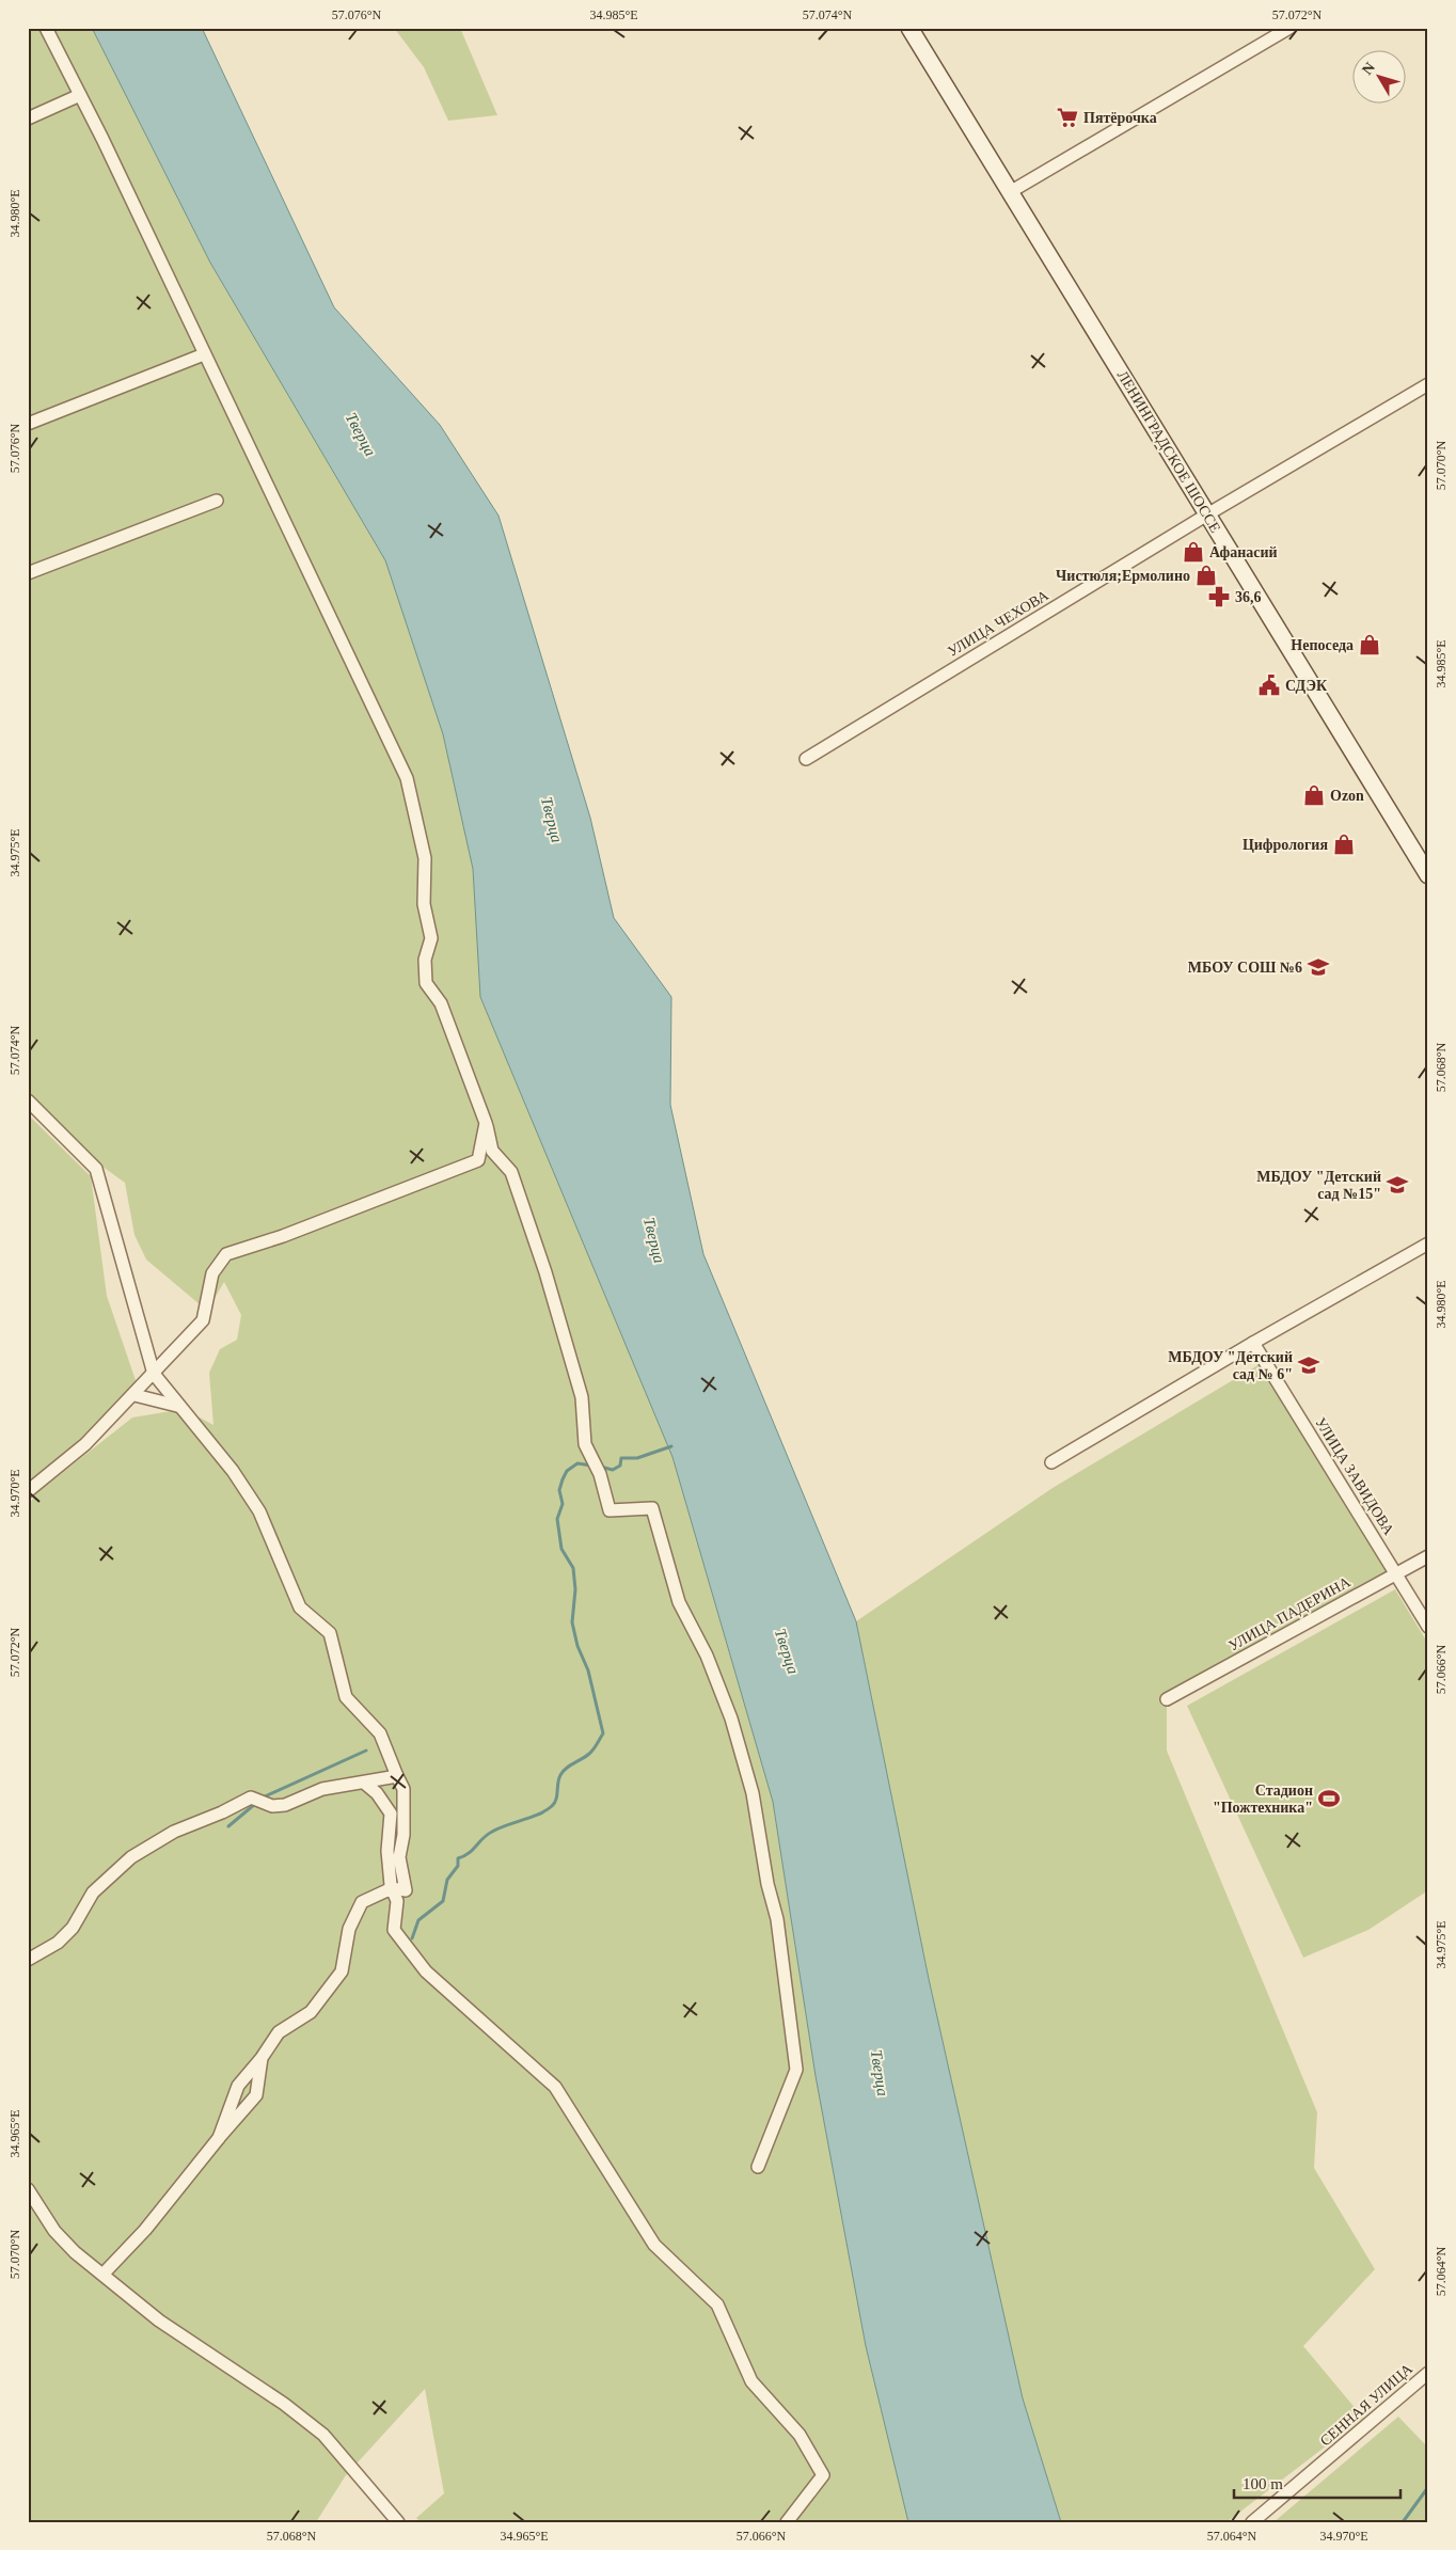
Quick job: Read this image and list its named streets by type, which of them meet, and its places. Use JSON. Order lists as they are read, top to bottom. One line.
{"streets":{"main road":["ЛЕНИНГРАДСКОЕ ШОССЕ"],"street":["УЛИЦА ЧЕХОВА","УЛИЦА ЗАВИДОВА","УЛИЦА ПАДЕРИНА","СЕННАЯ УЛИЦА"]},"crossings":[["ЛЕНИНГРАДСКОЕ ШОССЕ","УЛИЦА ЧЕХОВА"],["УЛИЦА ЗАВИДОВА","УЛИЦА ПАДЕРИНА"]],"water":["Тверца"],"places":{"supermarket":["Пятёрочка"],"shop":["Афанасий","Чистюля;Ермолино","Непоседа","Ozon","Цифрология"],"pharmacy":["36,6"],"public building":["СДЭК"],"school or university":["МБОУ СОШ №6","МБДОУ \"Детский сад №15\"","МБДОУ \"Детский сад № 6\""],"sports":["Стадион \"Пожтехника\""]},"scale_bar":"100 m","north":"top left","coordinates":["57.076°N","34.985°E","57.074°N","57.072°N","34.980°E","57.070°N","34.975°E","57.068°N","34.970°E","57.066°N","34.965°E","57.064°N"]}
